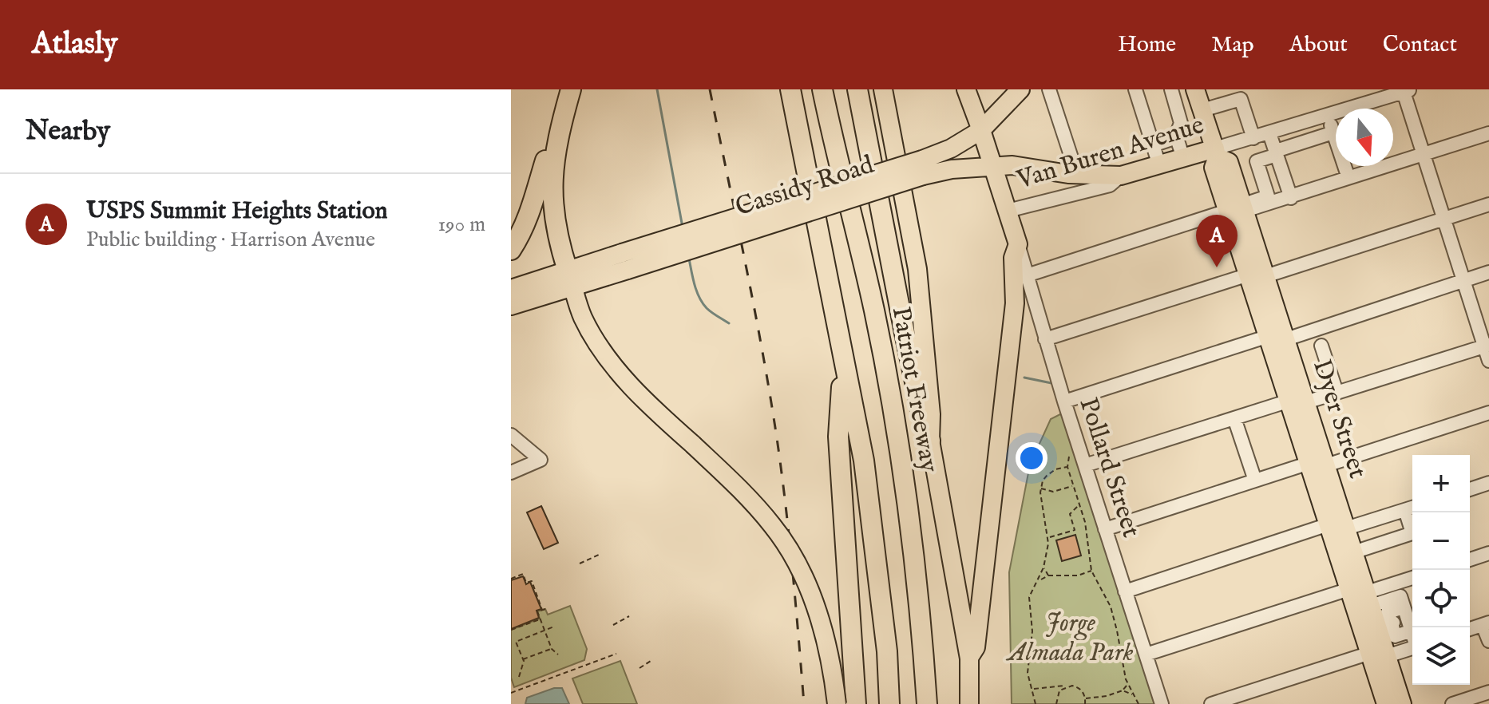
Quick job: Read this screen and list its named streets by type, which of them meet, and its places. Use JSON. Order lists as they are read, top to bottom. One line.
{"streets":{"highway":["Patriot Freeway"],"main road":["Van Buren Avenue","Cassidy Road","Dyer Street"],"street":["Pollard Street"]},"crossings":[["Van Buren Avenue","Cassidy Road"],["Van Buren Avenue","Dyer Street"]],"parks":["Jorge Almada Park"],"north":"bottom","page":{"header":"Atlasly","nav":["Home","Map","About","Contact"],"heading":"Nearby","list":[{"mark":"A","name":"USPS Summit Heights Station","note":"Public building · Harrison Avenue","value":"190 m"}],"pins":"A","map_buttons":["+","−"]}}
